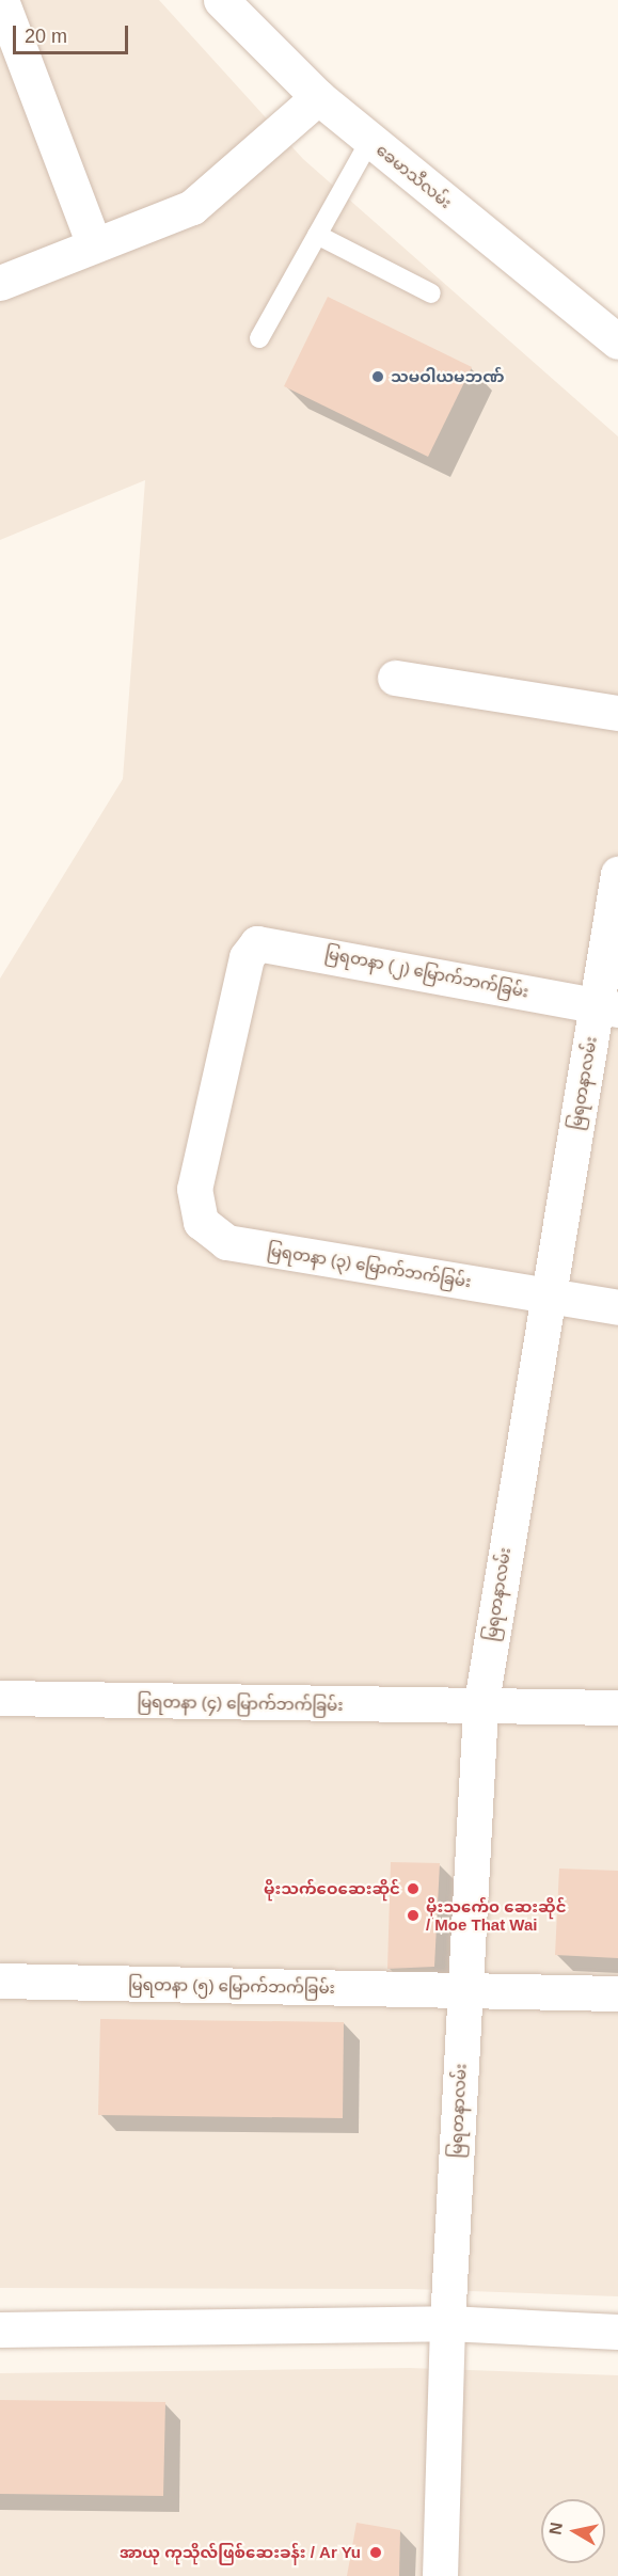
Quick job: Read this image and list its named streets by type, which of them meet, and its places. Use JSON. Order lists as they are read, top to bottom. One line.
{"streets":{"street":["ခေမာသီလမ်း","မြရတနာ (၂) မြောက်ဘက်ခြမ်း","မြရတနာလမ်း","မြရတနာ (၃) မြောက်ဘက်ခြမ်း","မြရတနာ (၄) မြောက်ဘက်ခြမ်း","မြရတနာ (၅) မြောက်ဘက်ခြမ်း"]},"crossings":[["မြရတနာ (၂) မြောက်ဘက်ခြမ်း","မြရတနာလမ်း"],["မြရတနာ (၂) မြောက်ဘက်ခြမ်း","မြရတနာ (၃) မြောက်ဘက်ခြမ်း"],["မြရတနာလမ်း","မြရတနာ (၃) မြောက်ဘက်ခြမ်း"],["မြရတနာလမ်း","မြရတနာ (၄) မြောက်ဘက်ခြမ်း"],["မြရတနာလမ်း","မြရတနာ (၅) မြောက်ဘက်ခြမ်း"]],"places":["သမဝါယမဘဏ်","မိုးသက်ဝေဆေးဆိုင်","မိုးသက်ေ၀ ဆေးဆိုင် / Moe That Wai","အာယု ကုသိုလ်ဖြစ်ဆေးခန်း / Ar Yu"],"scale_bar":"20 m","north":"left"}
